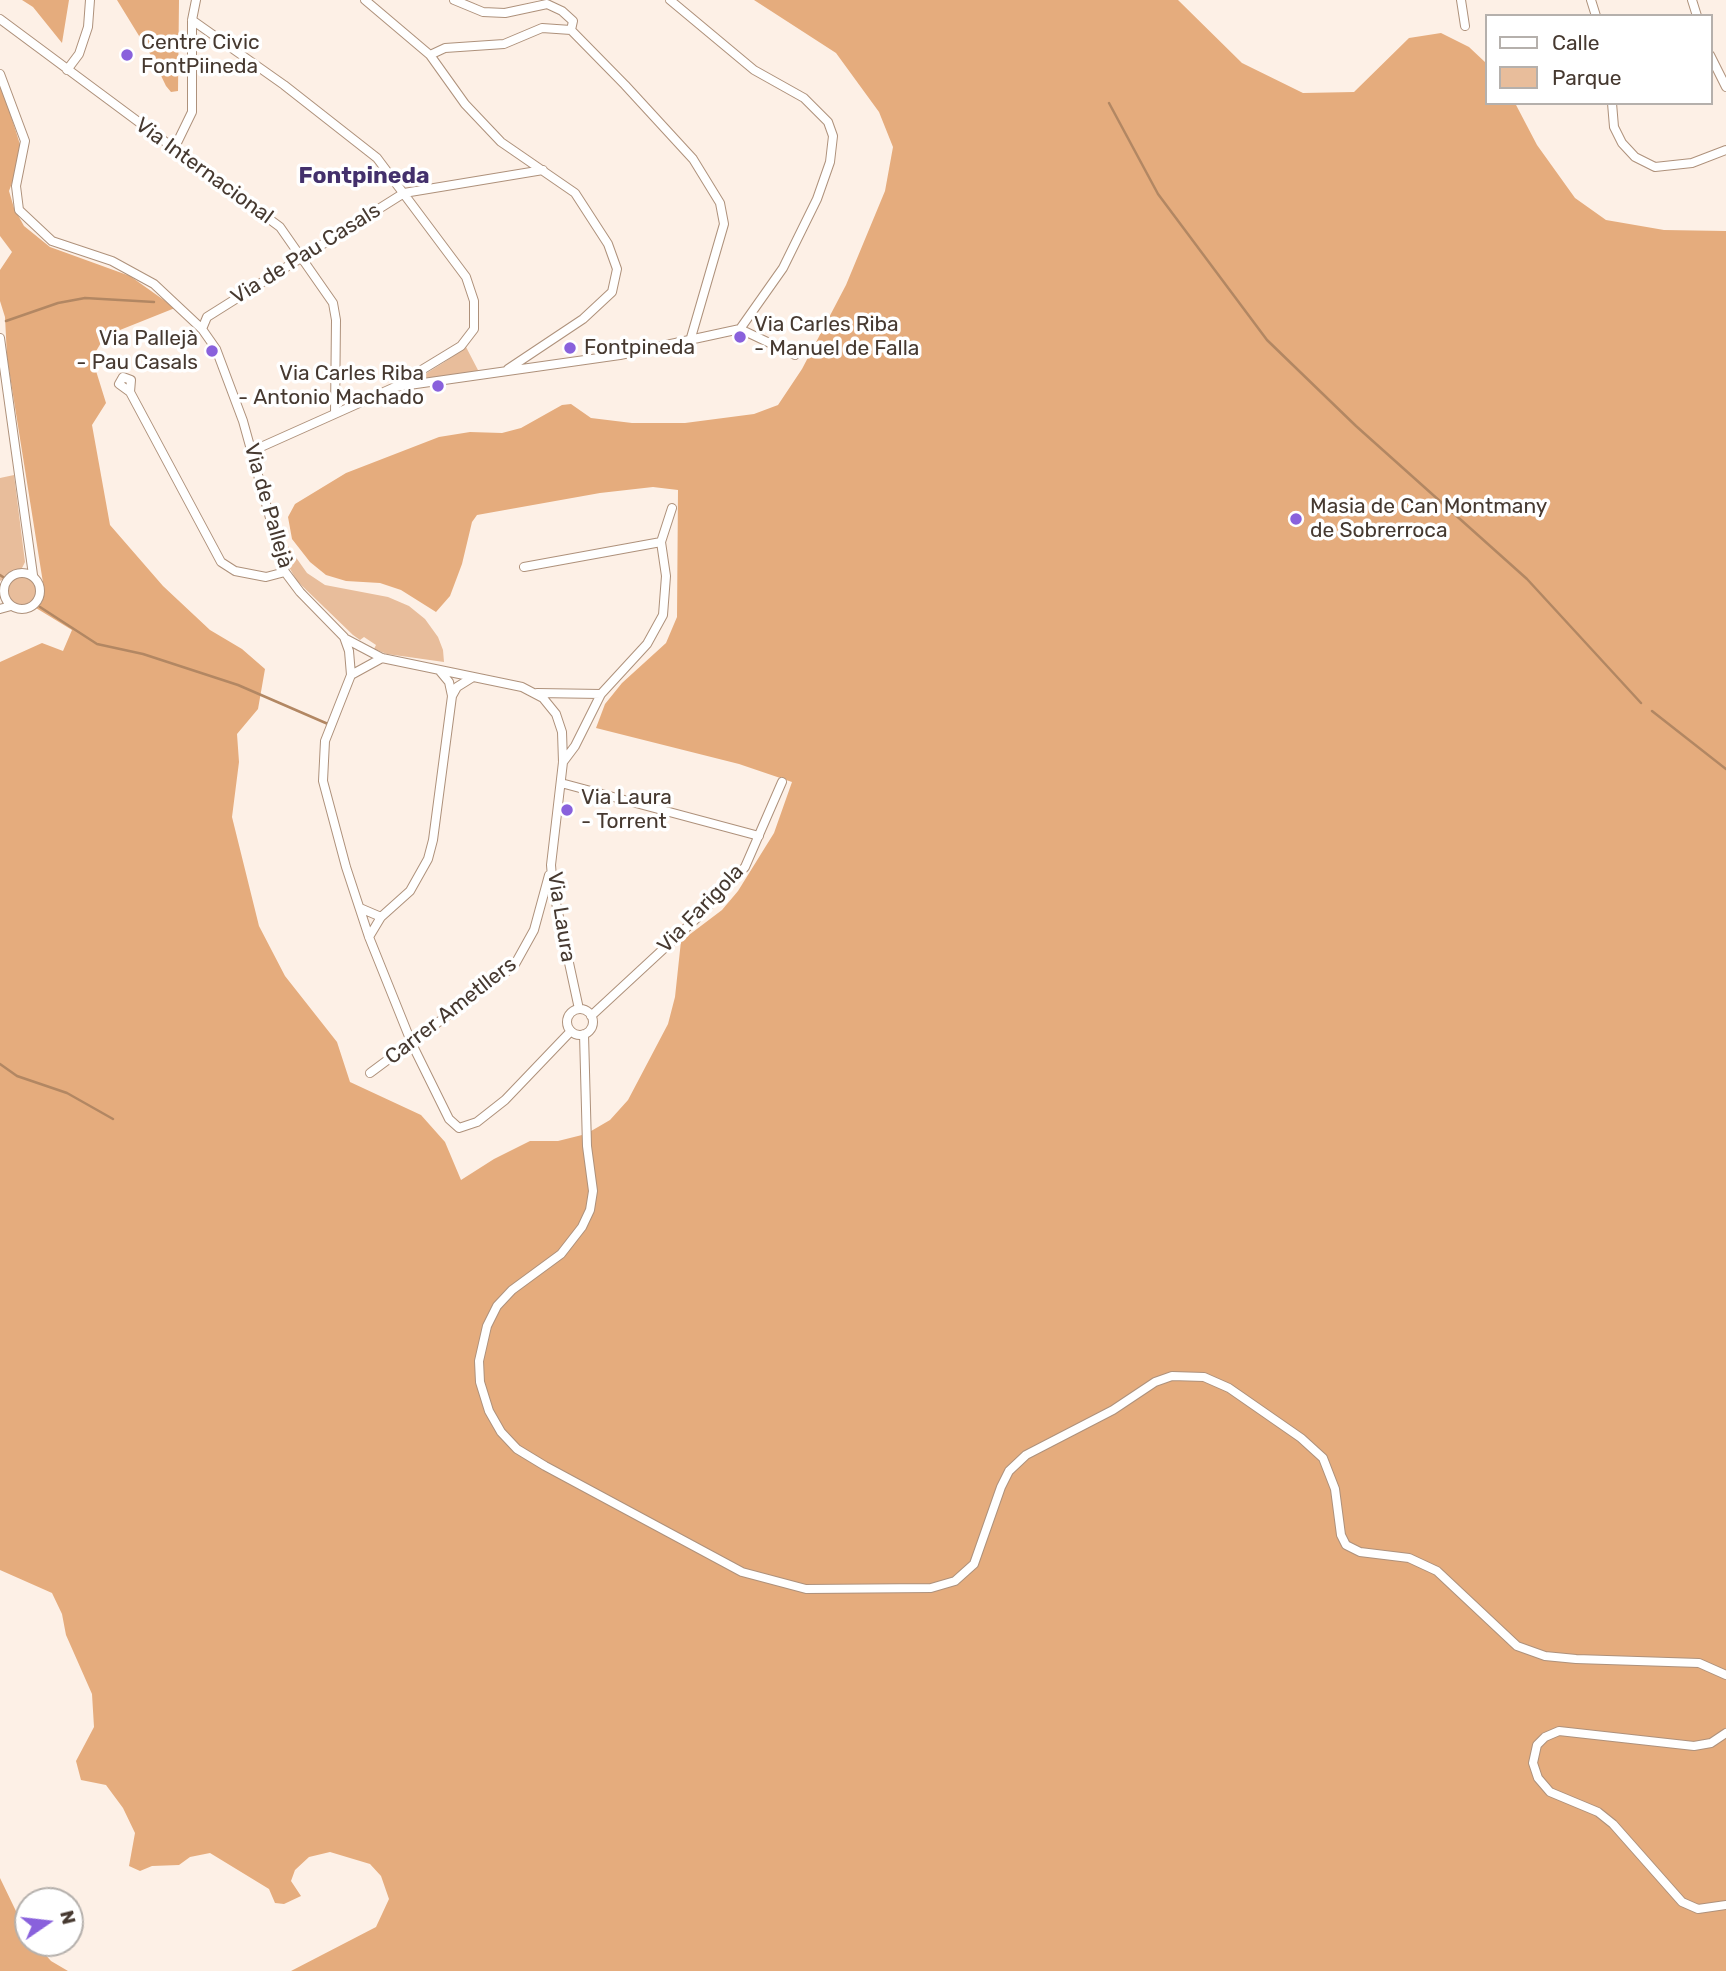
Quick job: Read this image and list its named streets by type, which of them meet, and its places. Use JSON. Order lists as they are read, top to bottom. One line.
{"streets":{"street":["Via Internacional","Via de Pau Casals","Via de Pallejà","Via Farigola","Via Laura","Carrer Ametllers"]},"crossings":[["Via Internacional","Via de Pau Casals"],["Via de Pau Casals","Via de Pallejà"],["Via de Pallejà","Via Laura"],["Via Farigola","Via Laura"],["Via Laura","Carrer Ametllers"]],"districts":["Fontpineda"],"places":["Centre Civic FontPiineda","Via Carles Riba - Manuel de Falla","Fontpineda","Via Pallejà - Pau Casals","Via Carles Riba - Antonio Machado","Masia de Can Montmany de Sobrerroca","Via Laura - Torrent"],"legend":["Calle","Parque"],"north":"right"}
